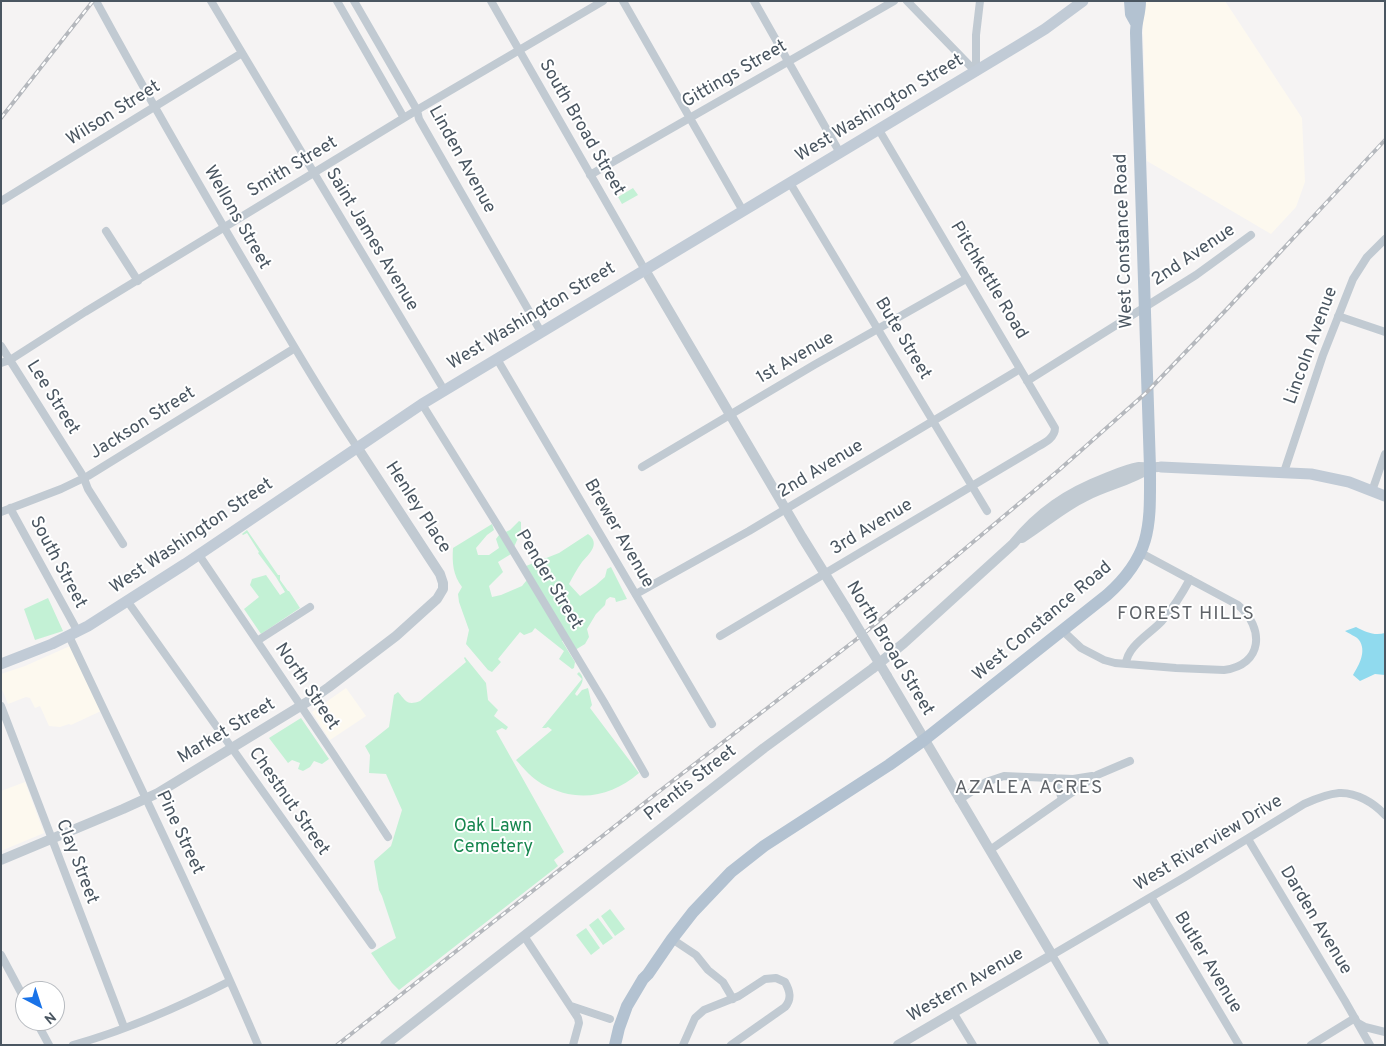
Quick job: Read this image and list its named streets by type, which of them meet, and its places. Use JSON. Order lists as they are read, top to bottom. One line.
{"streets":{"main road":["West Washington Street","West Constance Road"],"street":["Gittings Street","Wilson Street","South Broad Street","Linden Avenue","Smith Street","Wellons Street","Saint James Avenue","2nd Avenue","Pitchkettle Road","Bute Street","Lincoln Avenue","1st Avenue","Lee Street","Jackson Street","Henley Place","3rd Avenue","Brewer Avenue","South Street","Pender Street","North Broad Street","North Street","Market Street","Prentis Street","Chestnut Street","Pine Street","West Riverview Drive","Clay Street","Darden Avenue","Butler Avenue","Western Avenue"]},"crossings":[["Gittings Street","South Broad Street"],["West Washington Street","South Broad Street"],["West Washington Street","Linden Avenue"],["West Washington Street","Wellons Street"],["West Washington Street","Saint James Avenue"],["West Washington Street","Pitchkettle Road"],["West Washington Street","Bute Street"],["West Washington Street","Henley Place"],["West Washington Street","Brewer Avenue"],["West Washington Street","South Street"],["West Washington Street","Pender Street"],["West Washington Street","North Broad Street"],["West Washington Street","North Street"],["West Washington Street","Chestnut Street"],["West Washington Street","Pine Street"],["Wilson Street","Wellons Street"],["Wilson Street","Saint James Avenue"],["South Broad Street","Smith Street"],["South Broad Street","North Broad Street"],["Linden Avenue","Smith Street"],["Smith Street","Wellons Street"],["Smith Street","Saint James Avenue"],["Smith Street","Lee Street"],["Wellons Street","Jackson Street"],["Wellons Street","Henley Place"],["West Constance Road","2nd Avenue"],["West Constance Road","North Broad Street"],["West Constance Road","Prentis Street"],["2nd Avenue","Pitchkettle Road"],["2nd Avenue","Bute Street"],["2nd Avenue","Brewer Avenue"],["2nd Avenue","North Broad Street"],["Pitchkettle Road","1st Avenue"],["Pitchkettle Road","3rd Avenue"],["Bute Street","1st Avenue"],["Bute Street","3rd Avenue"],["1st Avenue","North Broad Street"],["Lee Street","Jackson Street"],["Jackson Street","South Street"],["Henley Place","Market Street"],["3rd Avenue","North Broad Street"],["South Street","Pine Street"],["North Broad Street","West Riverview Drive"],["North Broad Street","Western Avenue"],["North Street","Market Street"],["Market Street","Chestnut Street"],["Market Street","Pine Street"],["Market Street","Clay Street"],["West Riverview Drive","Darden Avenue"],["West Riverview Drive","Butler Avenue"],["West Riverview Drive","Western Avenue"]],"districts":["FOREST HILLS","AZALEA ACRES"],"parks":["Oak Lawn Cemetery"],"north":"bottom right"}
